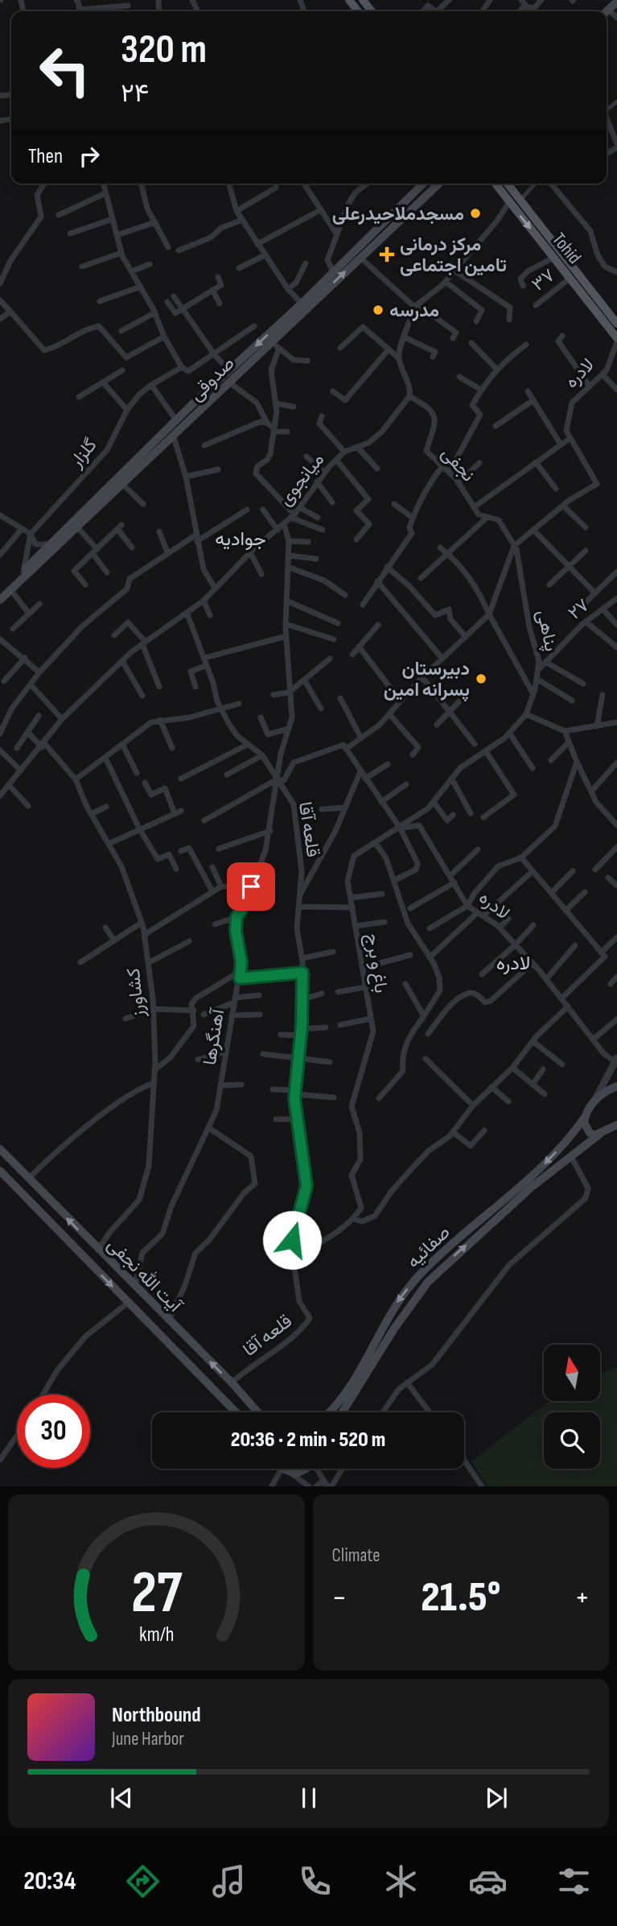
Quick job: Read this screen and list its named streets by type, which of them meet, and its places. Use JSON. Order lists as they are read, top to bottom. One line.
{"streets":{"main road":["Tohid","صدوقی","صفائیه","آیت الله نجفی"],"street":["۳۷","لادره","گلزار","نجفی","میانجوی","۲۷","پناهی","قلعه آقا","باغ و برج","کشاورز","آهنگرها"]},"crossings":[["Tohid","۳۷"],["Tohid","لادره"],["لادره","نجفی"],["لادره","پناهی"],["لادره","باغ و برج"],["نجفی","میانجوی"],["نجفی","پناهی"],["میانجوی","قلعه آقا"],["میانجوی","کشاورز"],["۲۷","پناهی"],["پناهی","باغ و برج"],["قلعه آقا","آیت الله نجفی"],["کشاورز","آیت الله نجفی"],["آهنگرها","آیت الله نجفی"]],"districts":["جوادیه","لادره"],"places":{"other":["مسجدملاحیدرعلی","مدرسه","دبیرستان پسرانه امین"],"health":["مرکز درمانی تامین اجتماعی"]},"north":"top","page":{"turn":["320 m","۲۴"],"then":"Then","limit":"30","trip":"20:36 · 2 min · 520 m","tile":"Climate","heat":["−","21.5°","+"],"song":["Northbound","June Harbor"],"tabs":"20:34","gauge":["27","km/h"]}}
